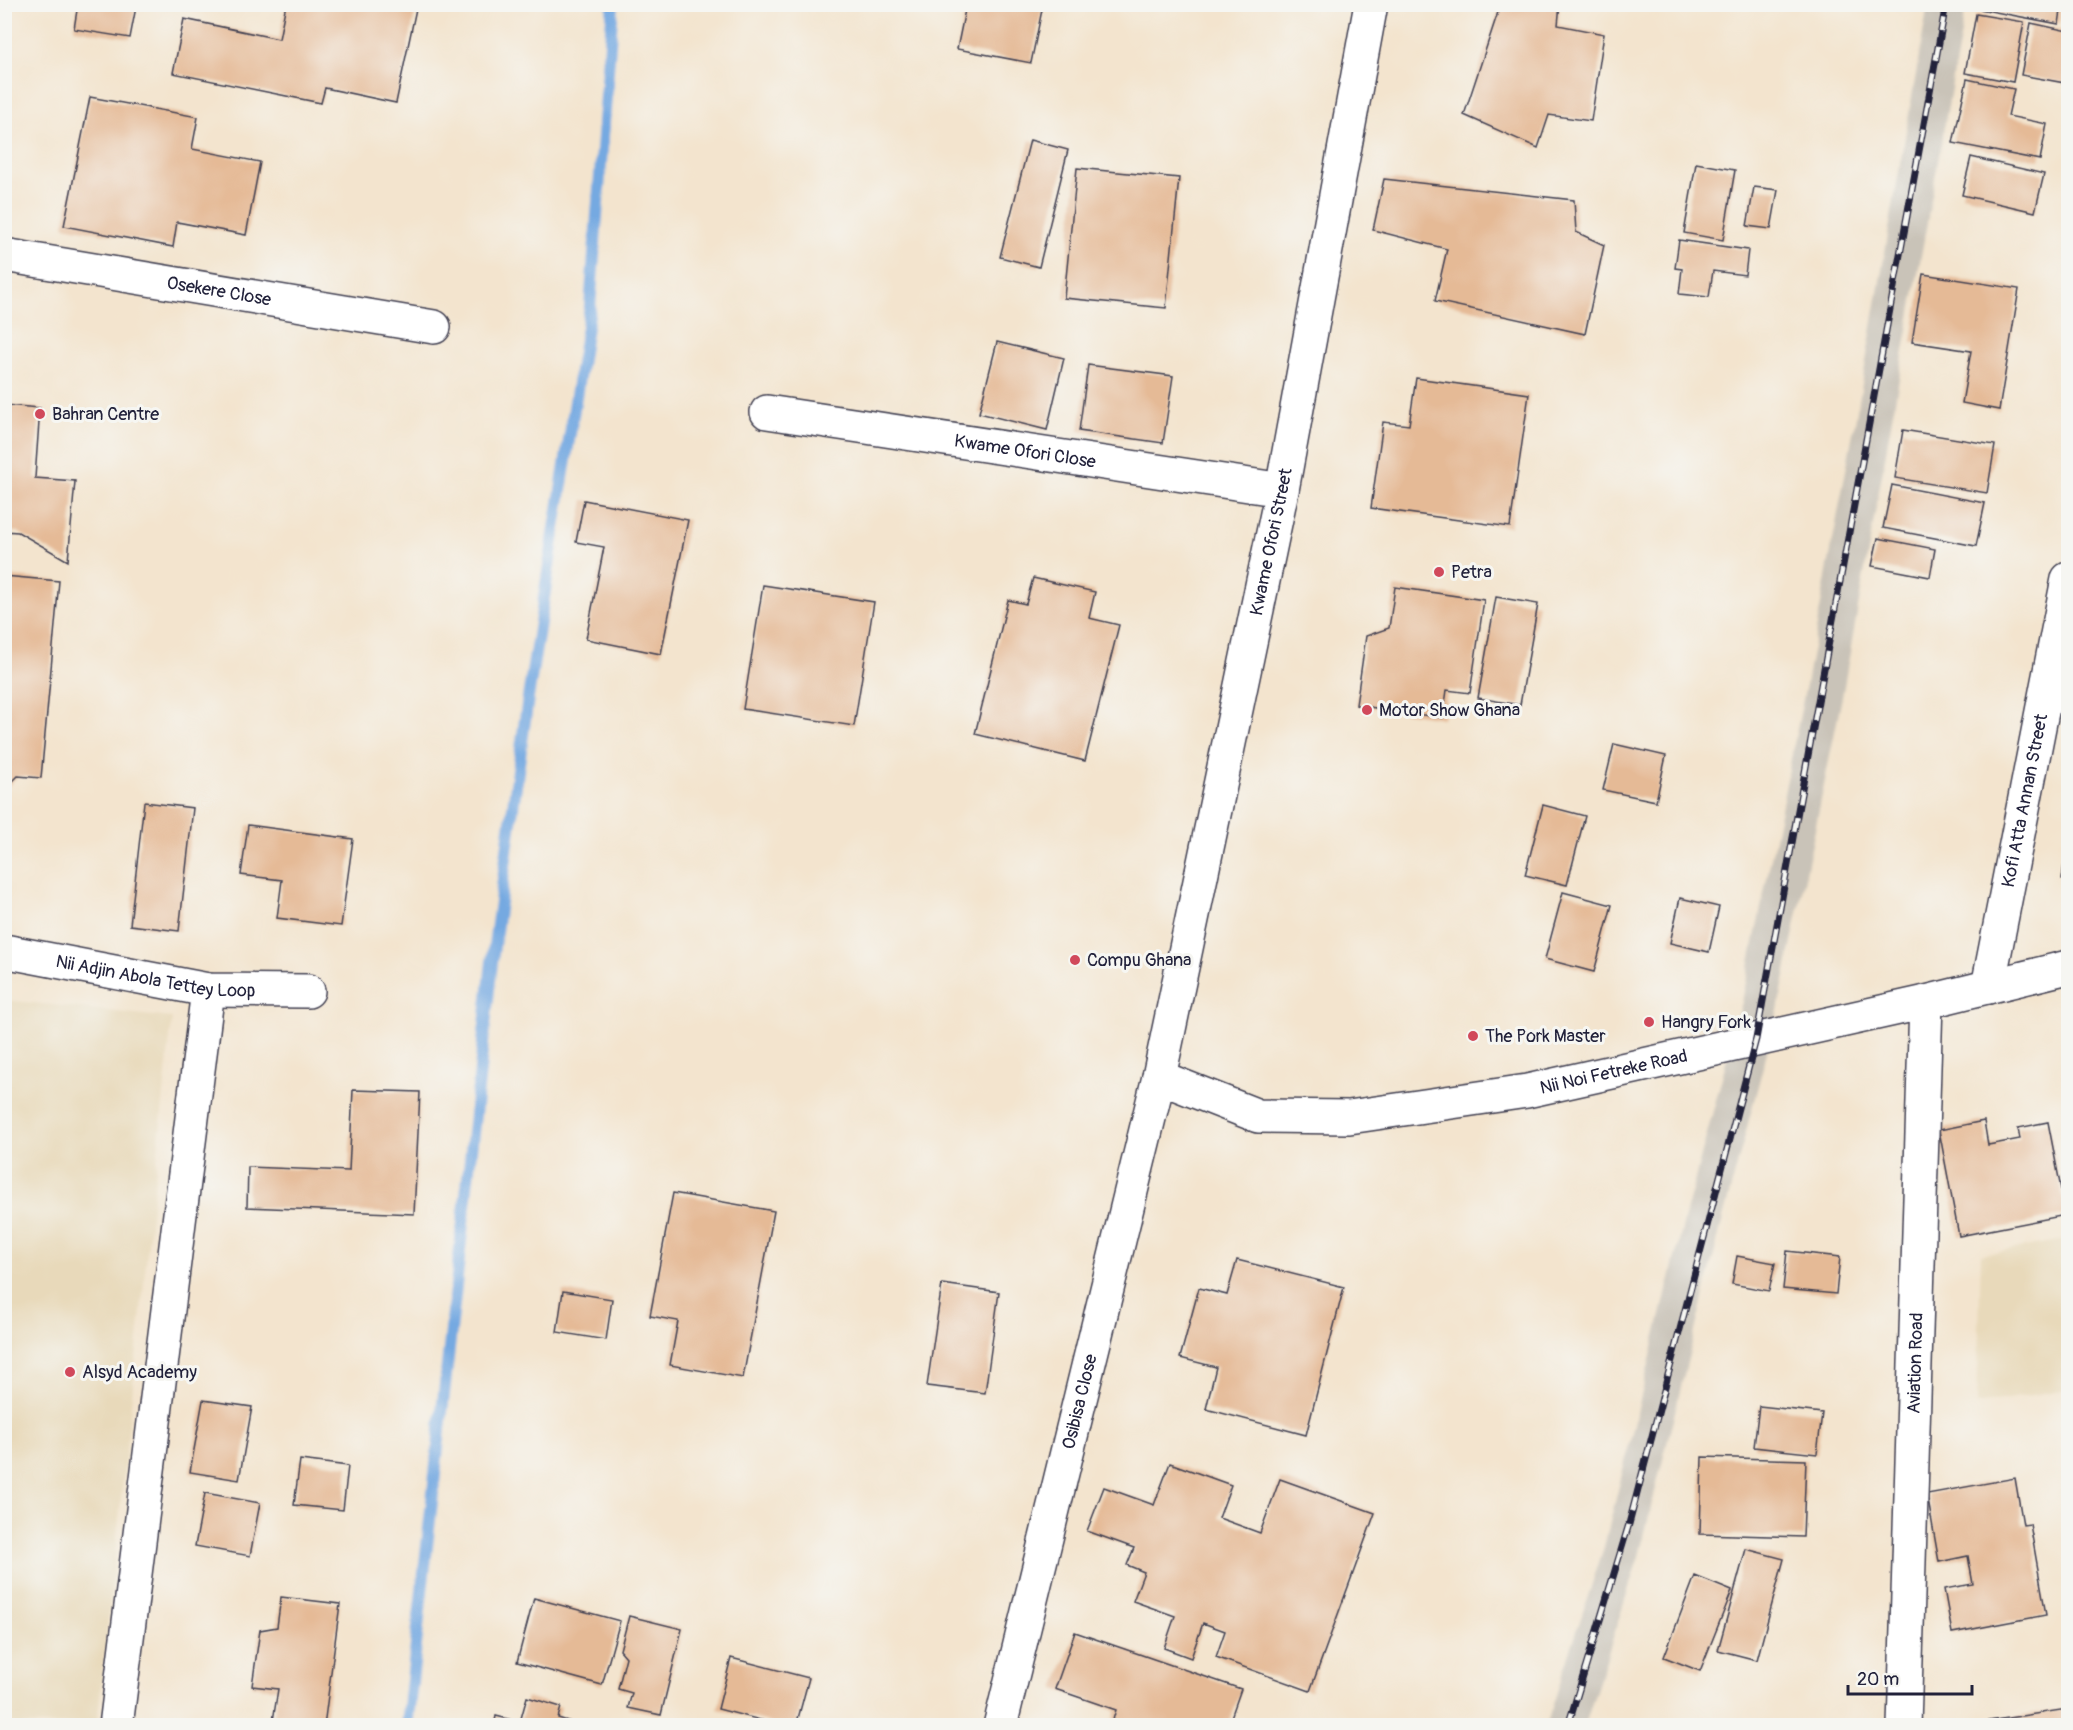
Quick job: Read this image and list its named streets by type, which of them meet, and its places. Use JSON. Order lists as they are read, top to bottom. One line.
{"streets":{"street":["Osekere Close","Kwame Ofori Close","Kwame Ofori Street","Kofi Atta Annan Street","Nii Adjin Abola Tettey Loop","Nii Noi Fetreke Road","Aviation Road","Osibisa Close"]},"crossings":[["Kwame Ofori Close","Kwame Ofori Street"],["Kwame Ofori Street","Nii Noi Fetreke Road"],["Kwame Ofori Street","Osibisa Close"],["Kofi Atta Annan Street","Nii Noi Fetreke Road"],["Nii Noi Fetreke Road","Aviation Road"],["Nii Noi Fetreke Road","Osibisa Close"]],"places":["Bahran Centre","Petra","Motor Show Ghana","Compu Ghana","Hangry Fork","The Pork Master","Alsyd Academy"],"scale_bar":"20 m"}
